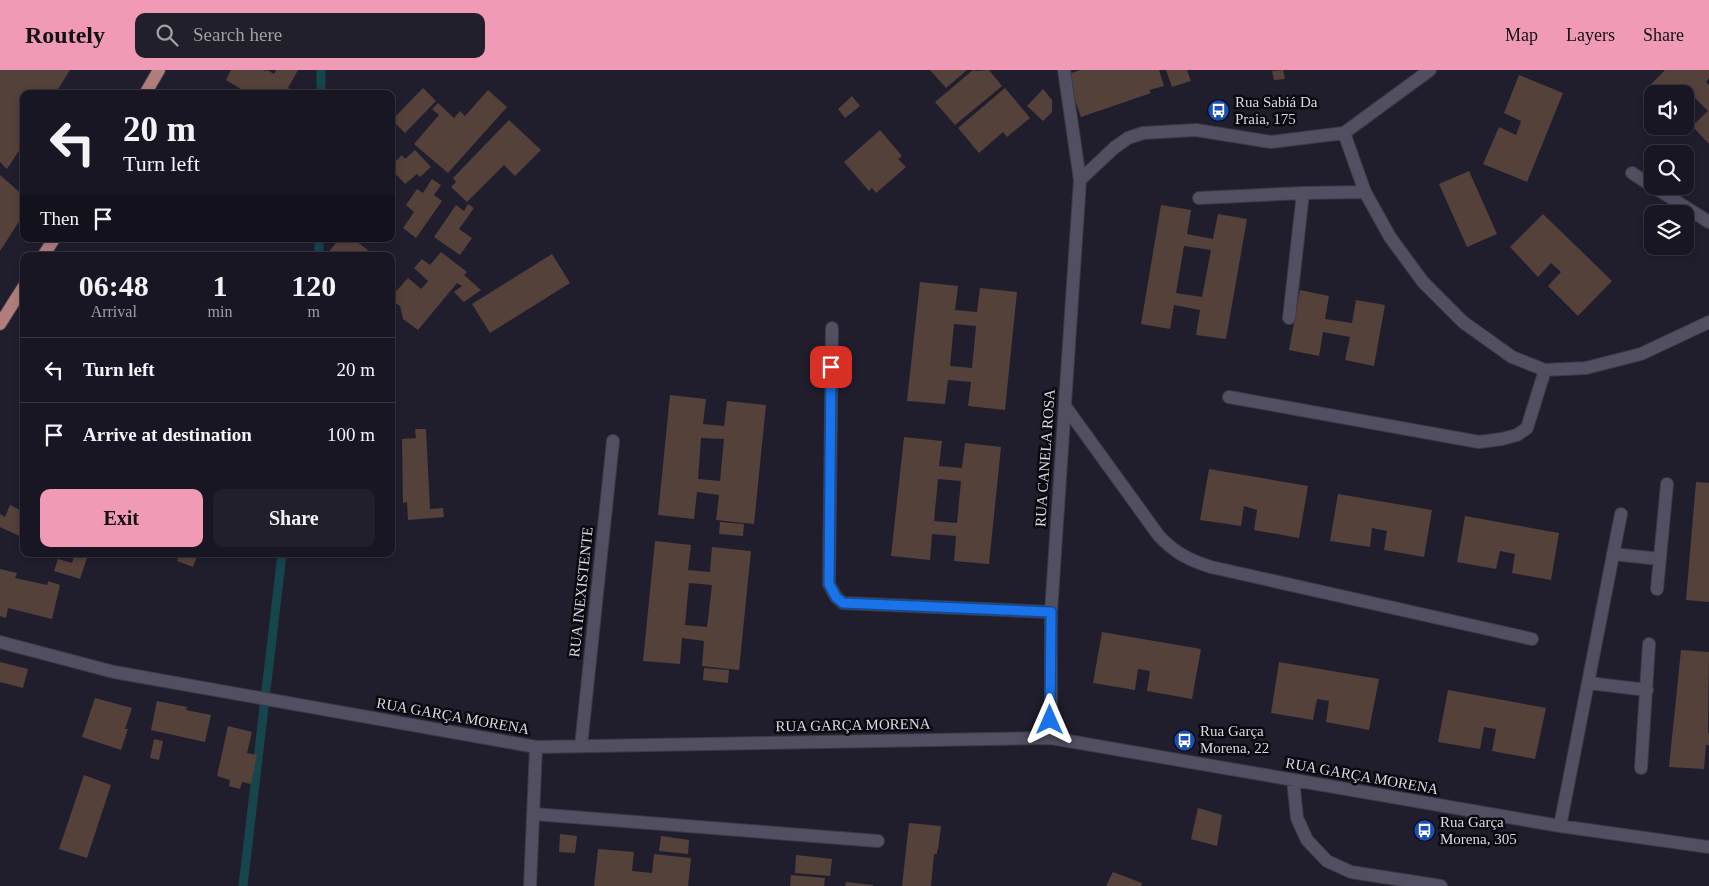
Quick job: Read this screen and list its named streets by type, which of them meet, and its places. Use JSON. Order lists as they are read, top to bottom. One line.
{"streets":{"street":["RUA CANELA ROSA","RUA INEXISTENTE","RUA GARÇA MORENA"]},"crossings":[["RUA CANELA ROSA","RUA GARÇA MORENA"],["RUA INEXISTENTE","RUA GARÇA MORENA"]],"places":{"bus stop":["Rua Sabiá Da Praia, 175","Rua Garça Morena, 22","Rua Garça Morena, 305"]},"page":{"header":"Routely","search":"Search here","nav":["Map","Layers","Share"],"turn":["20 m","Turn left"],"then":"Then","eta":["06:48","Arrival","1","min","120","m"],"list":[{"name":"Turn left","value":"20 m"},{"name":"Arrive at destination","value":"100 m"}],"buttons":["Exit","Share"]}}
